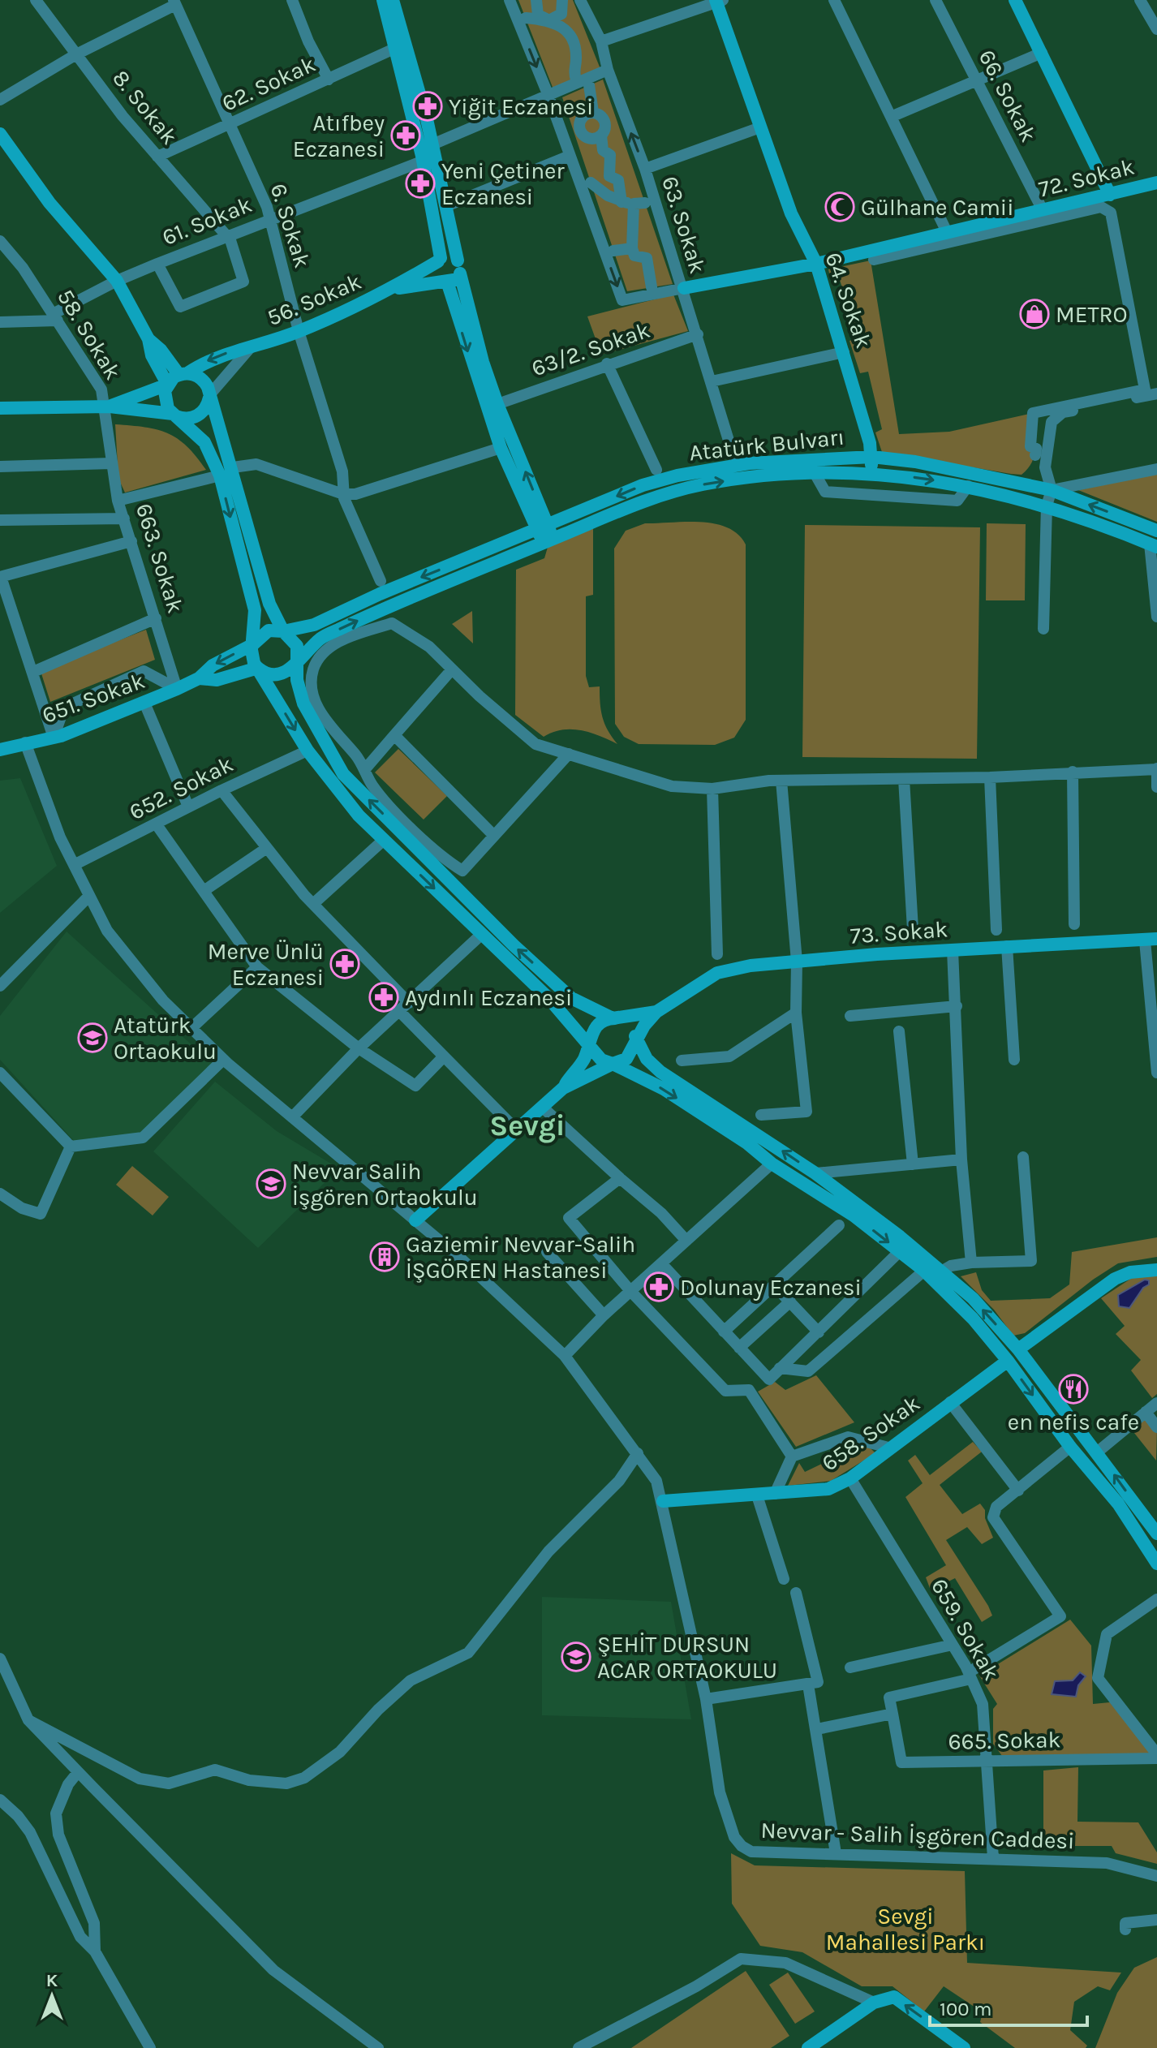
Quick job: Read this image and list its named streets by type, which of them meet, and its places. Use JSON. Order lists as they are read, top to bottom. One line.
{"streets":{"street":["62. Sokak","66. Sokak","8. Sokak","72. Sokak","61. Sokak","63. Sokak","6. Sokak","56. Sokak","64. Sokak","58. Sokak","63/2. Sokak","Atatürk Bulvarı","663. Sokak","651. Sokak","652. Sokak","73. Sokak","658. Sokak","659. Sokak","665. Sokak","Nevvar - Salih İşgören Caddesi"]},"crossings":[["62. Sokak","8. Sokak"],["62. Sokak","6. Sokak"],["66. Sokak","72. Sokak"],["8. Sokak","61. Sokak"],["72. Sokak","63. Sokak"],["72. Sokak","64. Sokak"],["61. Sokak","6. Sokak"],["61. Sokak","58. Sokak"],["6. Sokak","56. Sokak"],["64. Sokak","Atatürk Bulvarı"],["58. Sokak","663. Sokak"],["Atatürk Bulvarı","651. Sokak"],["663. Sokak","651. Sokak"],["651. Sokak","Nevvar - Salih İşgören Caddesi"],["652. Sokak","Nevvar - Salih İşgören Caddesi"],["658. Sokak","659. Sokak"],["658. Sokak","Nevvar - Salih İşgören Caddesi"],["659. Sokak","665. Sokak"],["659. Sokak","Nevvar - Salih İşgören Caddesi"]],"districts":["Sevgi"],"parks":["Sevgi Mahallesi Parkı"],"places":{"pharmacy":["Yiğit Eczanesi","Atıfbey Eczanesi","Yeni Çetiner Eczanesi","Merve Ünlü Eczanesi","Aydınlı Eczanesi","Dolunay Eczanesi"],"mosque":["Gülhane Camii"],"shop":["METRO"],"school or university":["Atatürk Ortaokulu","Nevvar Salih İşgören Ortaokulu","ŞEHİT DURSUN ACAR ORTAOKULU"],"building":["Gaziemir Nevvar-Salih İŞGÖREN Hastanesi"],"restaurant":["en nefis cafe"]},"scale_bar":"100 m","north":"top"}
